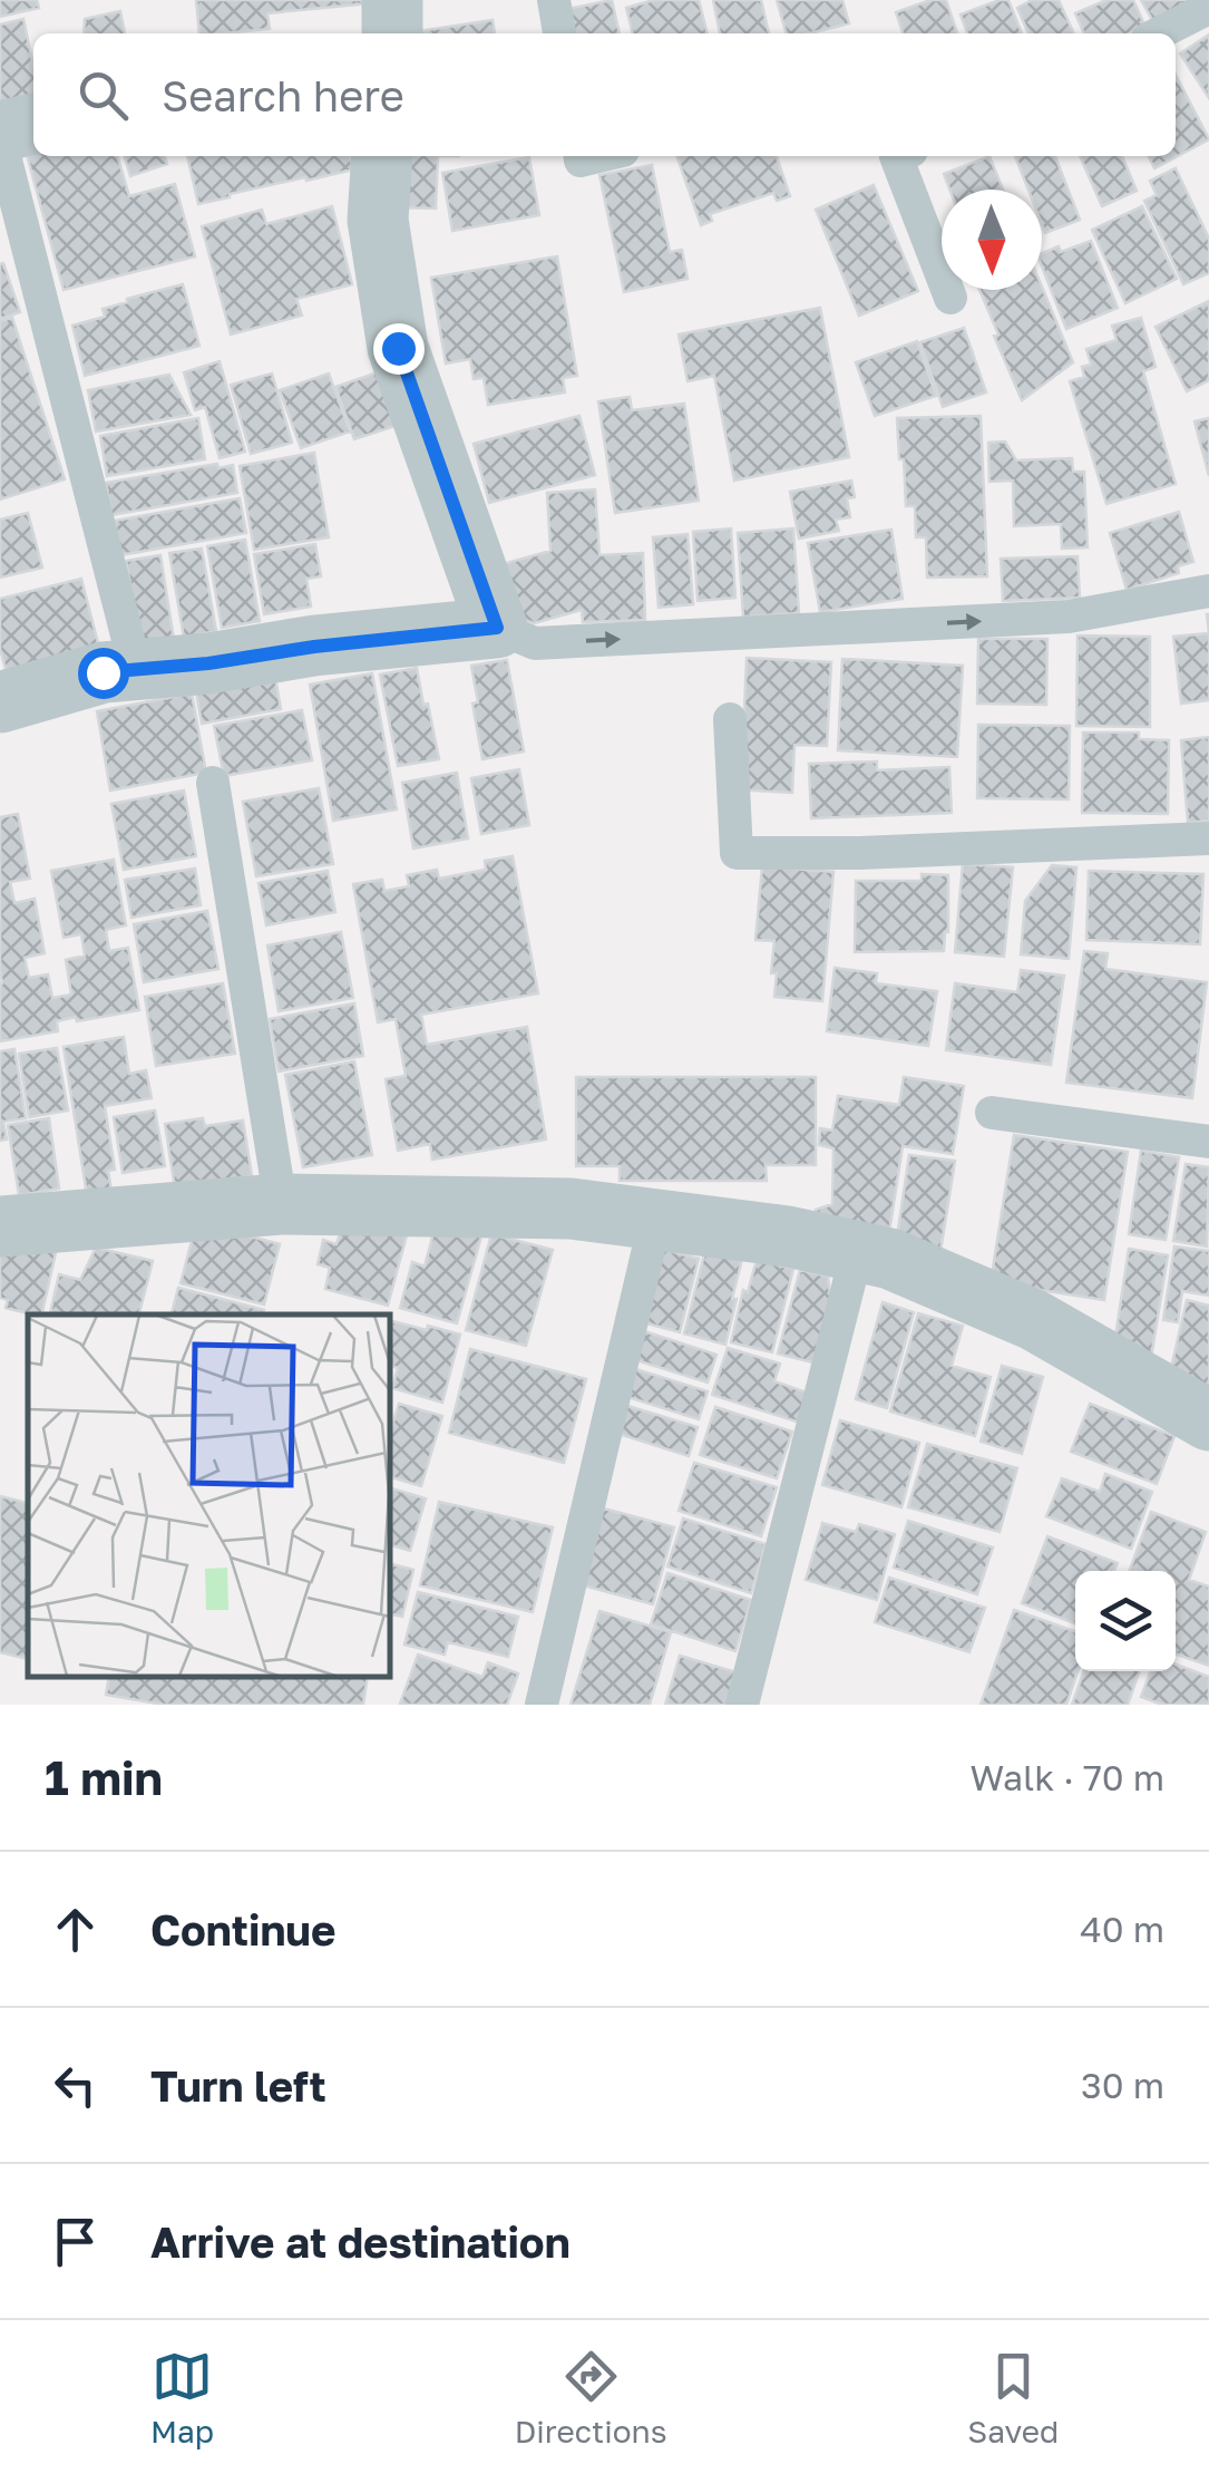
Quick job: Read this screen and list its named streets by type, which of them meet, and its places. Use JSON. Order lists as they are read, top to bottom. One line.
{"north":"bottom","page":{"search":"Search here","heading":["1 min","Walk · 70 m"],"list":[["Continue","40 m"],["Turn left","30 m"],"Arrive at destination"],"nav":["Map","Directions","Saved"]}}
